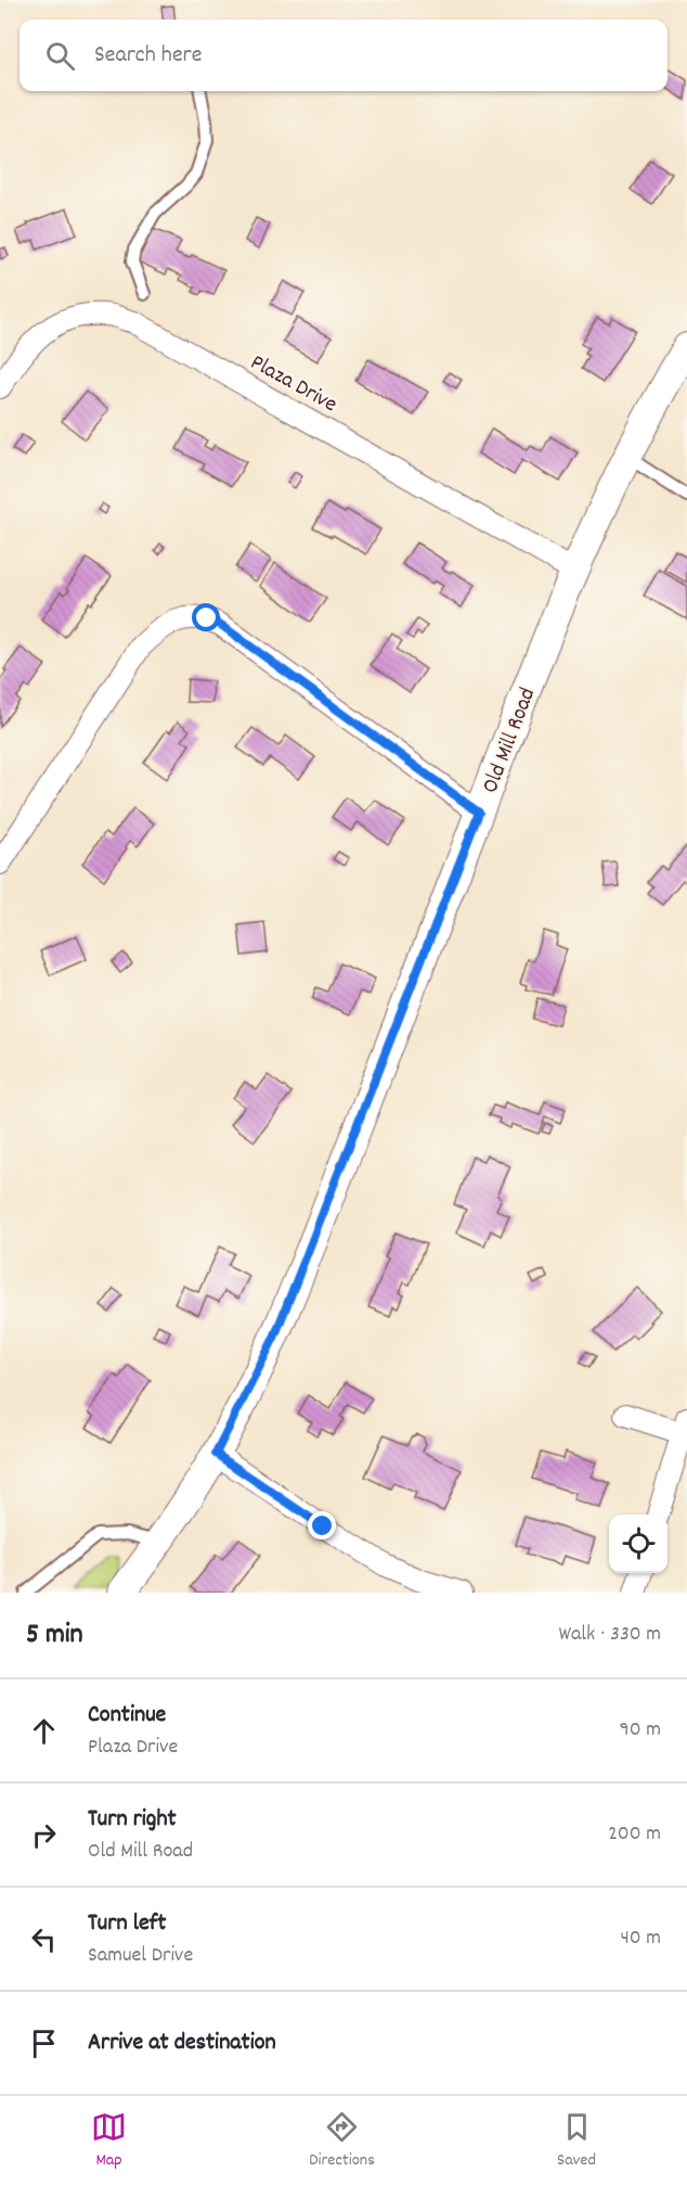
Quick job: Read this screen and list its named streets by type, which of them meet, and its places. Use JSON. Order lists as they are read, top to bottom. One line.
{"streets":{"street":["Plaza Drive","Old Mill Road"]},"crossings":[["Plaza Drive","Old Mill Road"]],"page":{"search":"Search here","heading":["5 min","Walk · 330 m"],"list":[["Continue","Plaza Drive","90 m"],["Turn right","Old Mill Road","200 m"],["Turn left","Samuel Drive","40 m"],"Arrive at destination"],"nav":["Map","Directions","Saved"]}}
